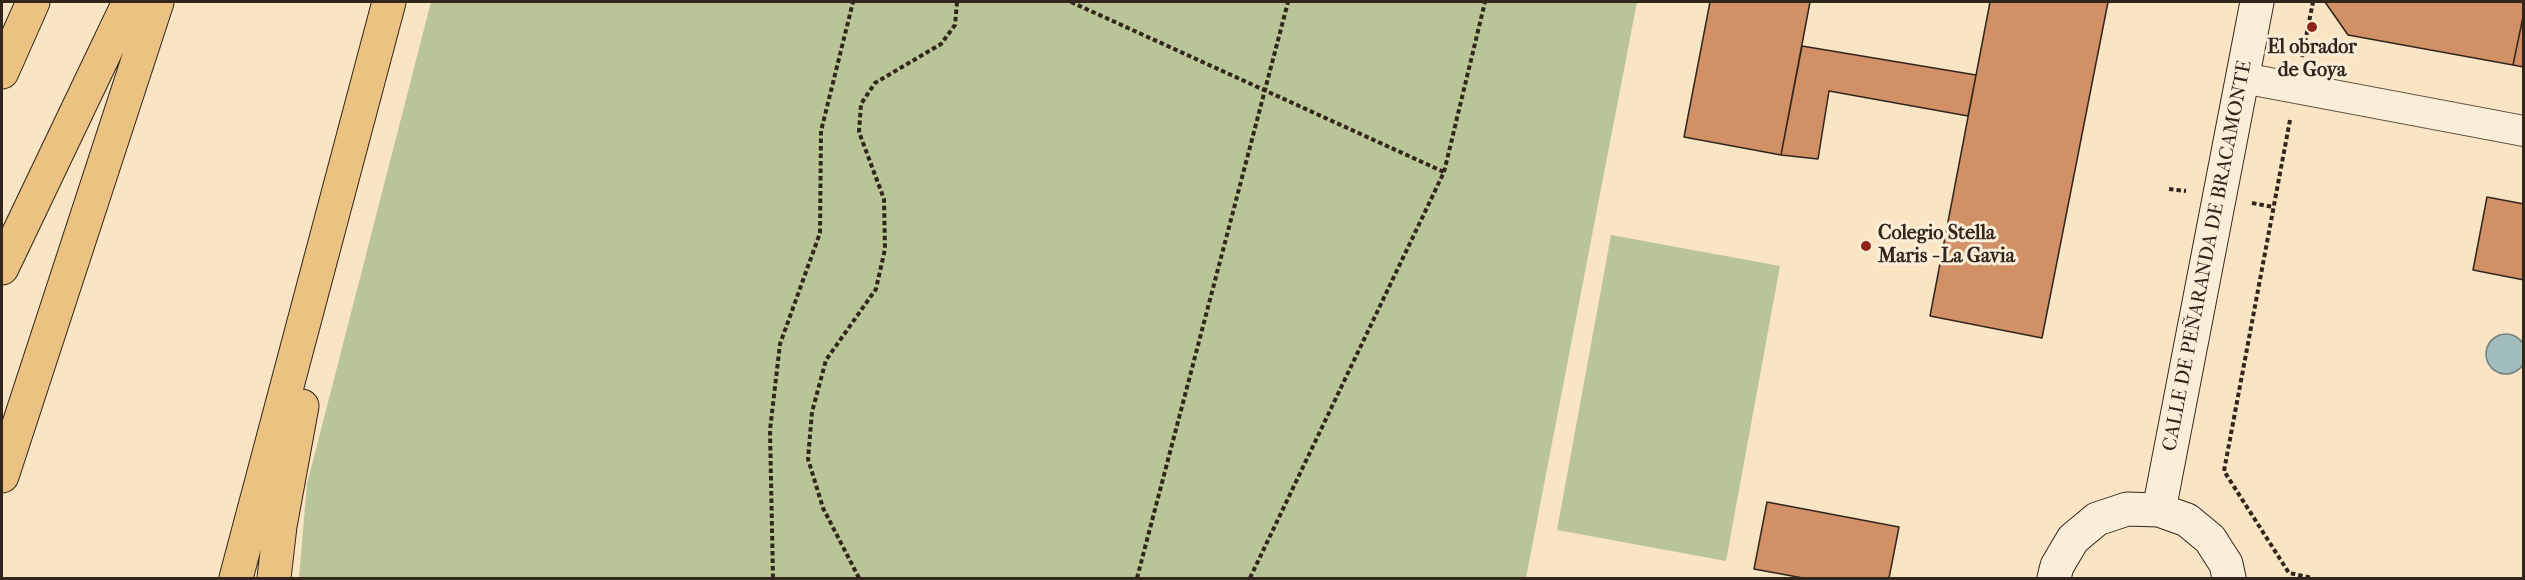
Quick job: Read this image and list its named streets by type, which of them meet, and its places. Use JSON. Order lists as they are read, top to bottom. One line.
{"streets":{"main road":["CALLE DE PEÑARANDA DE BRACAMONTE"]},"places":["El obrador de Goya","Colegio Stella Maris - La Gavia"]}
